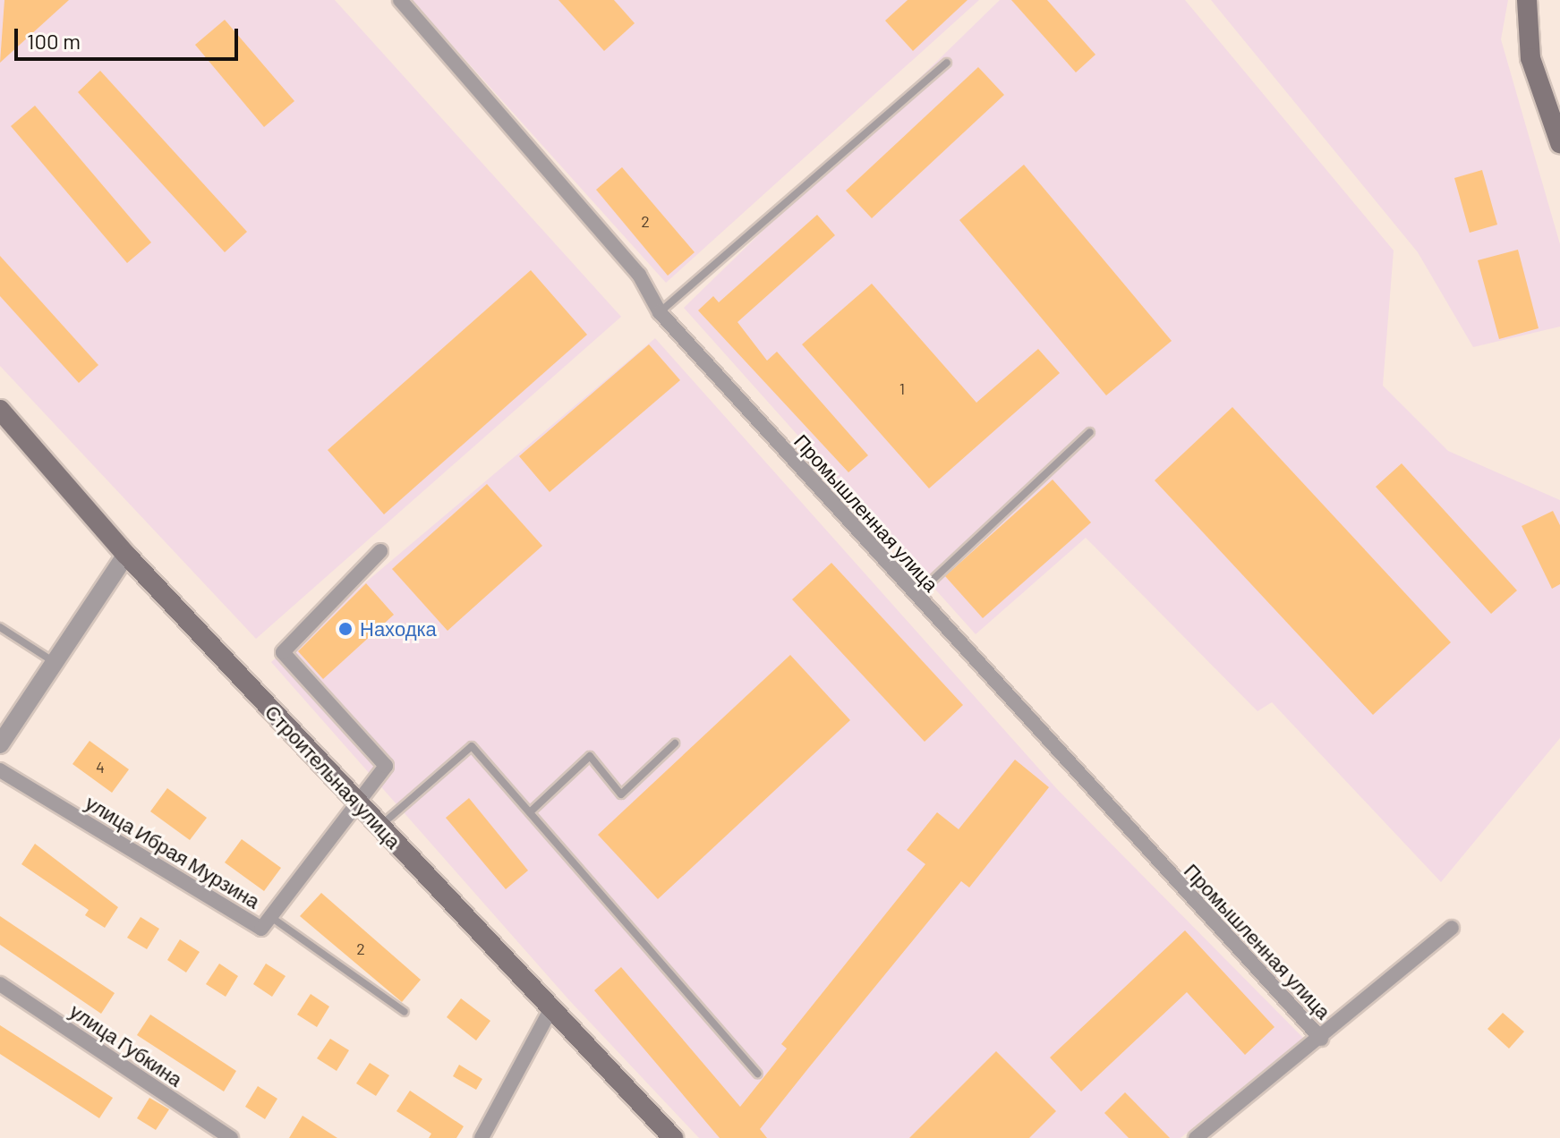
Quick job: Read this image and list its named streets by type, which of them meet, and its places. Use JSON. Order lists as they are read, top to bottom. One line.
{"streets":{"main road":["Строительная улица"],"street":["Промышленная улица","улица Ибрая Мурзина","улица Губкина"]},"crossings":[["Строительная улица","улица Ибрая Мурзина"]],"places":["Находка"],"house_numbers":["2","1","4","2"],"scale_bar":"100 m"}
